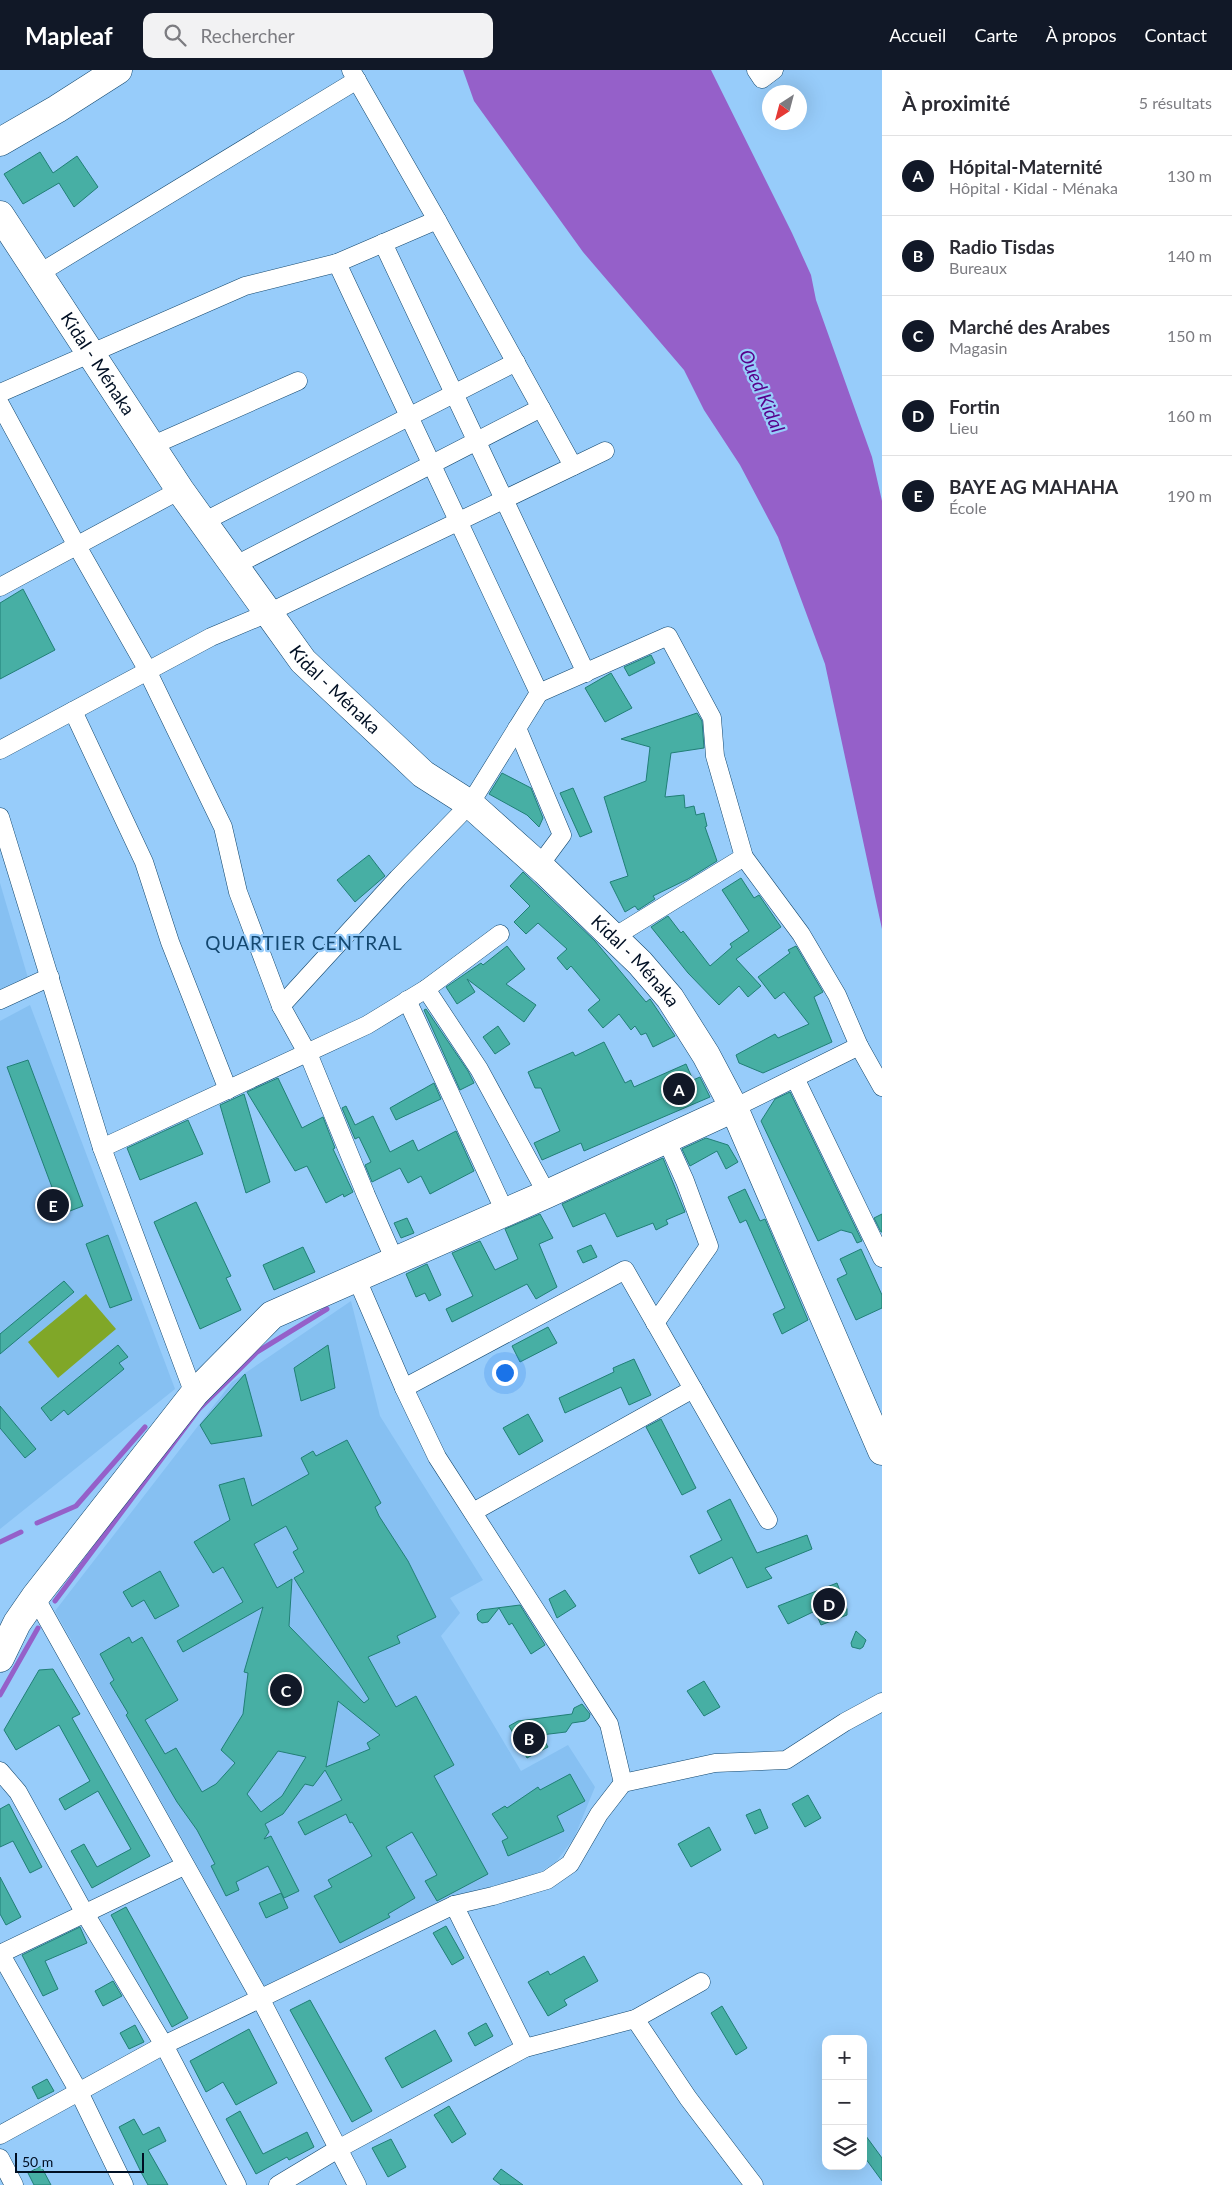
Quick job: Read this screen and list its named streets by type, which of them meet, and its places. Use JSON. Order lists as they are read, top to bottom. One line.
{"streets":{"main road":["Kidal - Ménaka"]},"districts":["QUARTIER CENTRAL"],"water":["Oued Kidal"],"scale_bar":"50 m","north":"bottom left","page":{"header":"Mapleaf","search":"Rechercher","nav":["Accueil","Carte","À propos","Contact"],"heading":["À proximité","5 résultats"],"list":[{"mark":"A","name":"Hópital-Maternité","note":"Hôpital · Kidal - Ménaka","value":"130 m"},{"mark":"B","name":"Radio Tisdas","note":"Bureaux","value":"140 m"},{"mark":"C","name":"Marché des Arabes","note":"Magasin","value":"150 m"},{"mark":"D","name":"Fortin","note":"Lieu","value":"160 m"},{"mark":"E","name":"BAYE AG MAHAHA","note":"École","value":"190 m"}],"pins":["A","E","D","C","B"],"map_buttons":["+","−"],"scale":"50 m"}}
